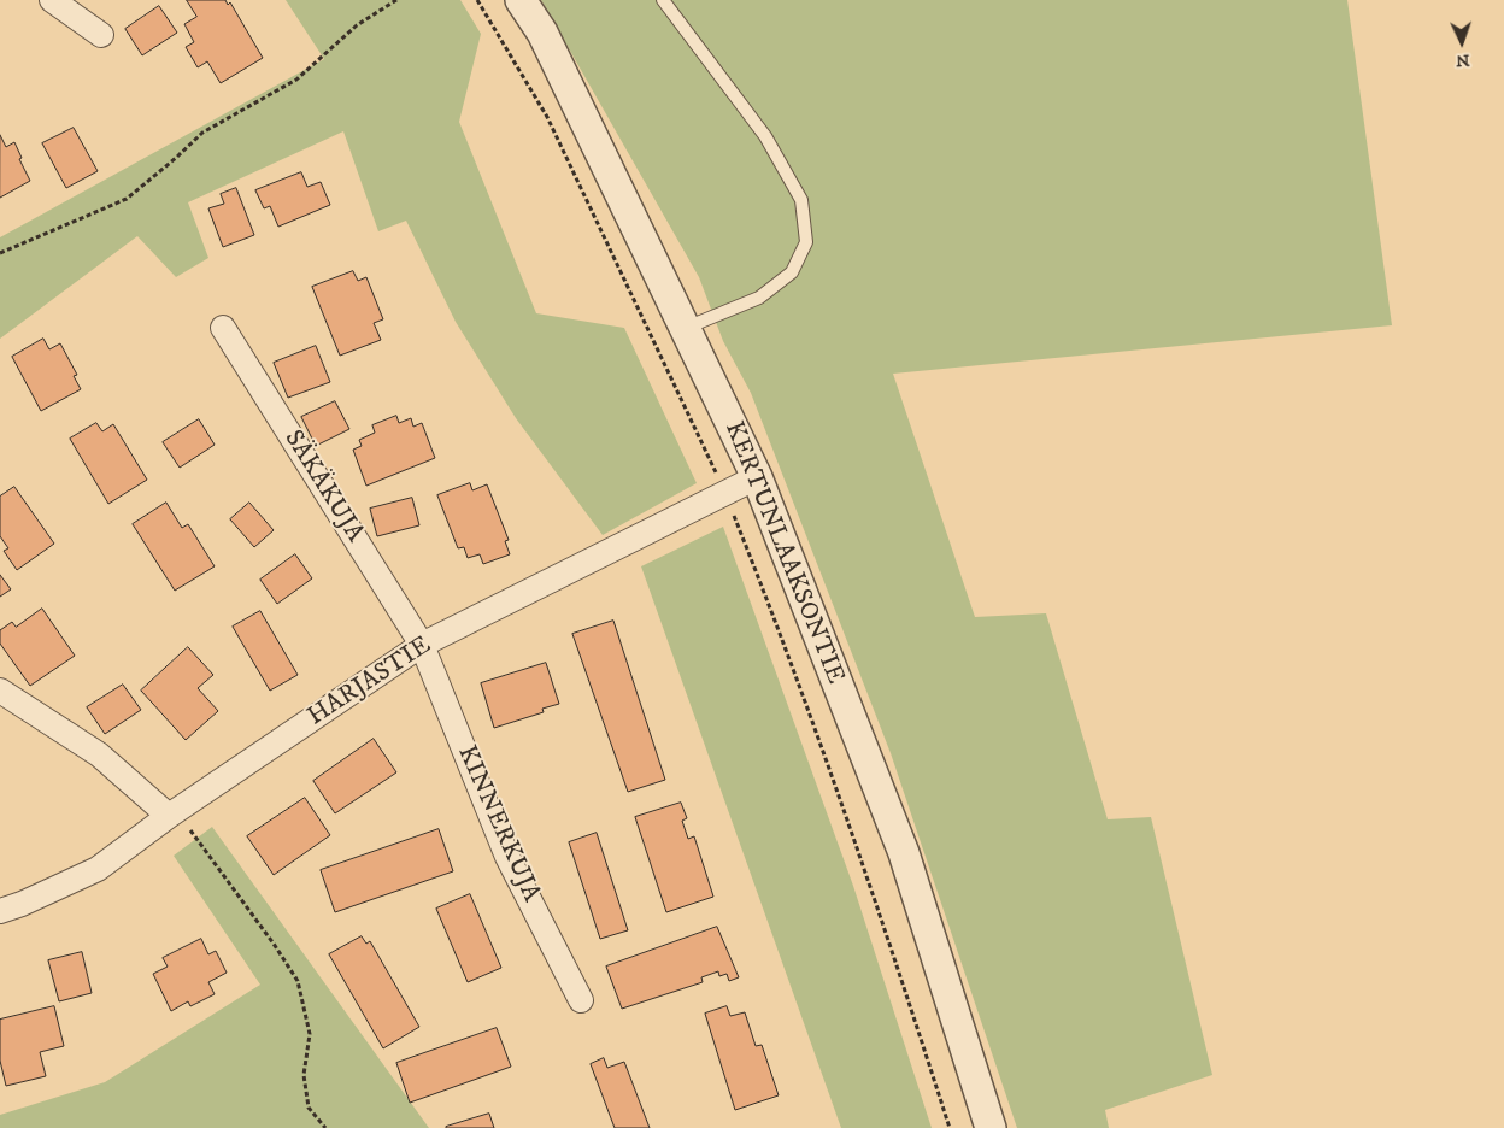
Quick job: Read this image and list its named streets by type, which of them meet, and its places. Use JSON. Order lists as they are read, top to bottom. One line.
{"streets":{"street":["SÄKÄKUJA","KERTUNLAAKSONTIE","HARJASTIE","KINNERKUJA"]},"crossings":[["SÄKÄKUJA","HARJASTIE"],["SÄKÄKUJA","KINNERKUJA"],["KERTUNLAAKSONTIE","HARJASTIE"],["HARJASTIE","KINNERKUJA"]],"north":"bottom"}
